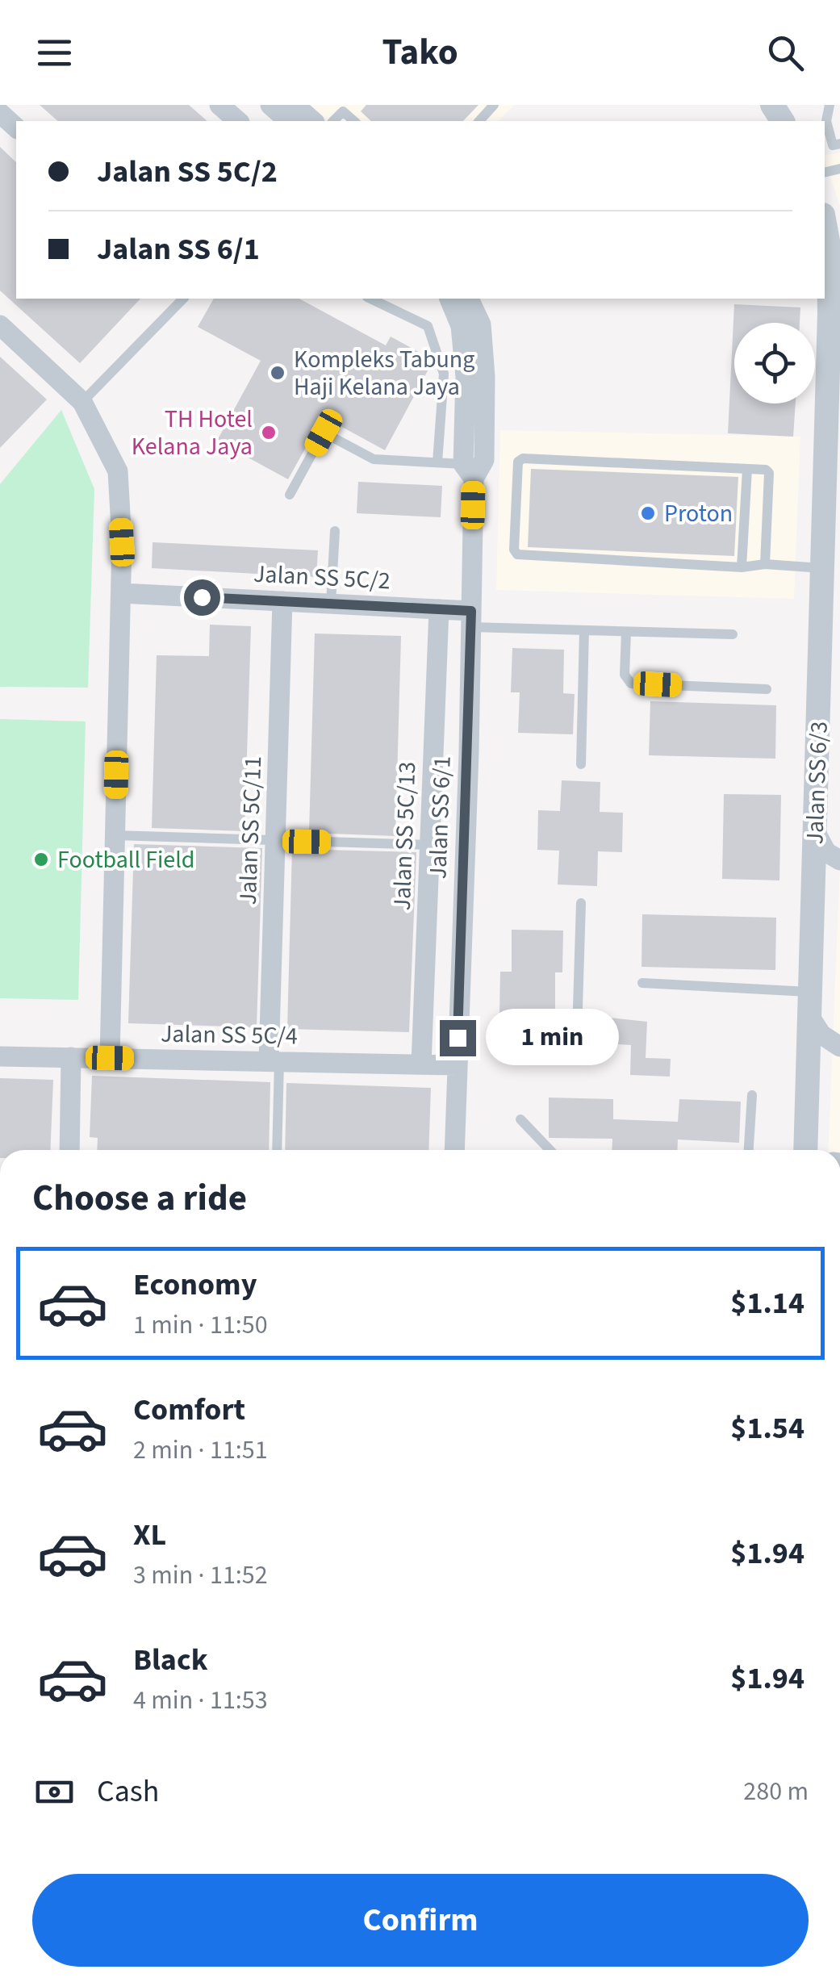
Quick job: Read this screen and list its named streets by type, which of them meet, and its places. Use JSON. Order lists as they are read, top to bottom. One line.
{"streets":{"street":["Jalan SS 5C/2","Jalan SS 6/3","Jalan SS 6/1","Jalan SS 5C/11","Jalan SS 5C/13","Jalan SS 5C/4"]},"crossings":[["Jalan SS 5C/2","Jalan SS 6/1"],["Jalan SS 5C/2","Jalan SS 5C/11"],["Jalan SS 5C/2","Jalan SS 5C/13"],["Jalan SS 6/1","Jalan SS 5C/4"],["Jalan SS 5C/11","Jalan SS 5C/4"],["Jalan SS 5C/13","Jalan SS 5C/4"]],"places":["Kompleks Tabung Haji Kelana Jaya","TH Hotel Kelana Jaya","Proton","Football Field"],"page":{"header":"Tako","banner":["Jalan SS 5C/2","Jalan SS 6/1"],"bubble":"1 min","heading":"Choose a ride","list":[{"name":"Economy","note":"1 min · 11:50","value":"$1.14"},{"name":"Comfort","note":"2 min · 11:51","value":"$1.54"},{"name":"XL","note":"3 min · 11:52","value":"$1.94"},{"name":"Black","note":"4 min · 11:53","value":"$1.94"}],"pay":["Cash","280 m"],"buttons":"Confirm"}}
